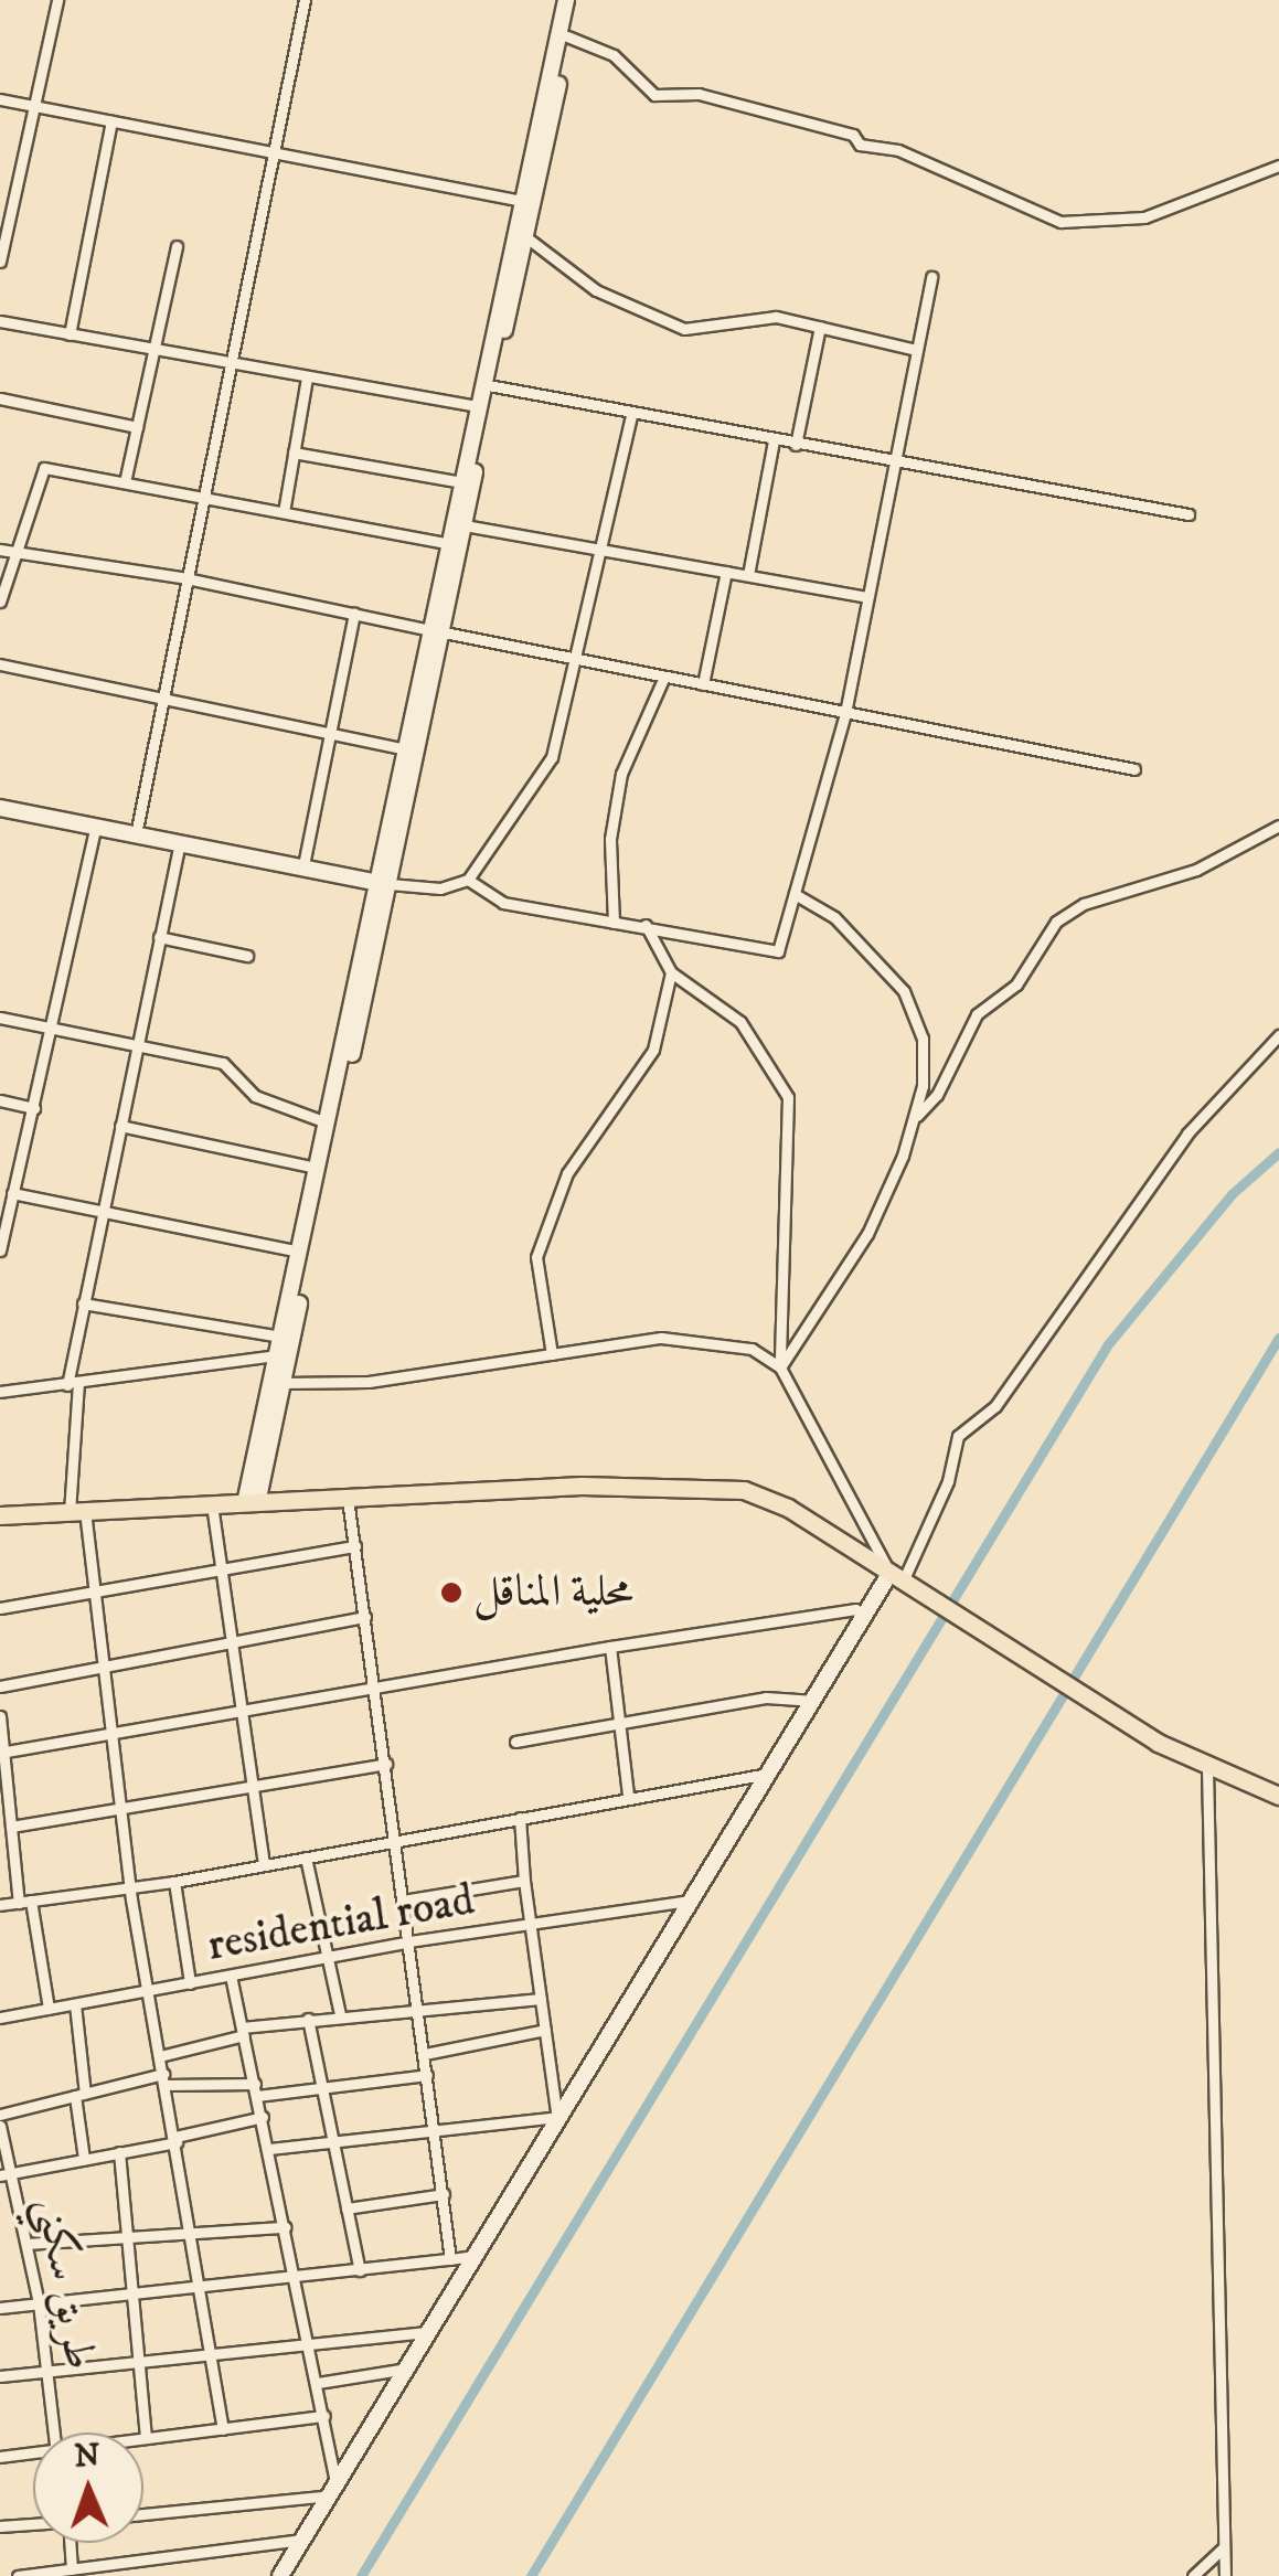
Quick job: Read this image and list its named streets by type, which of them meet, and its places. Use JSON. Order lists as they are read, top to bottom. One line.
{"streets":{"street":["residential road","طريق سكني"]},"places":["محلية المناقل"],"north":"top"}
